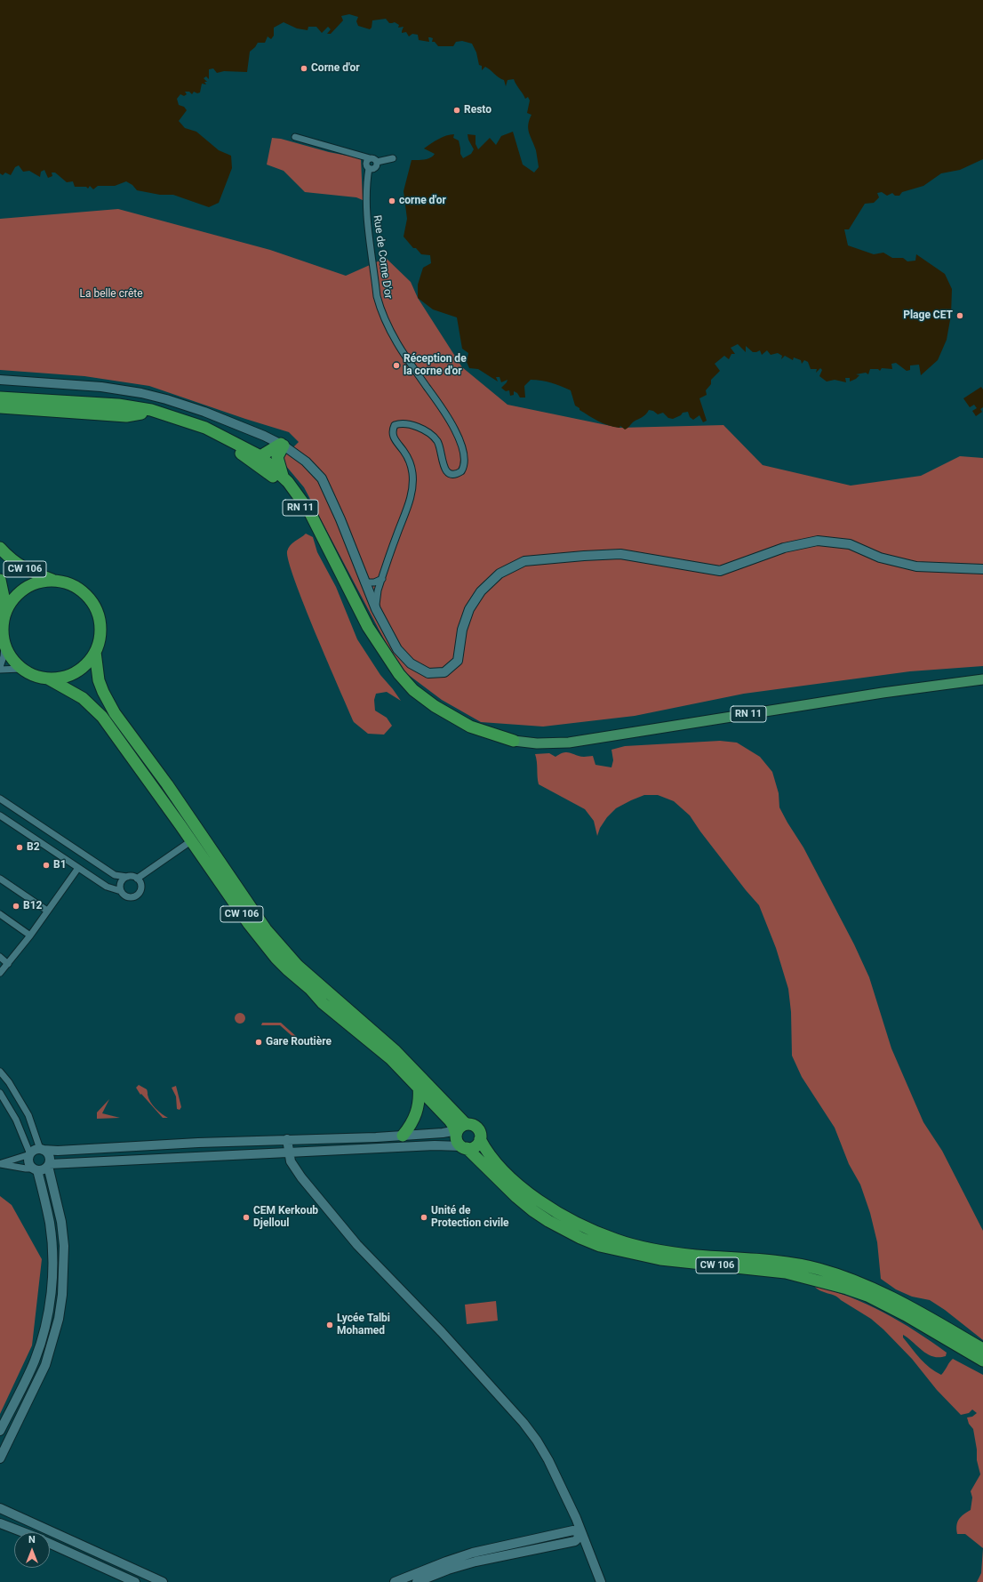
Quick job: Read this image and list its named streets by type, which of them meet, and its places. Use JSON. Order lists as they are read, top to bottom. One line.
{"streets":{"highway":["RN 11","CW 106"],"street":["Rue de Corne D'or"]},"parks":["La belle crête"],"places":["Corne d'or","Resto","corne d'or","Plage CET","Réception de la corne d'or","B2","B1","B12","Gare Routière","CEM Kerkoub Djelloul","Unité de Protection civile","Lycée Talbi Mohamed"],"north":"top"}
